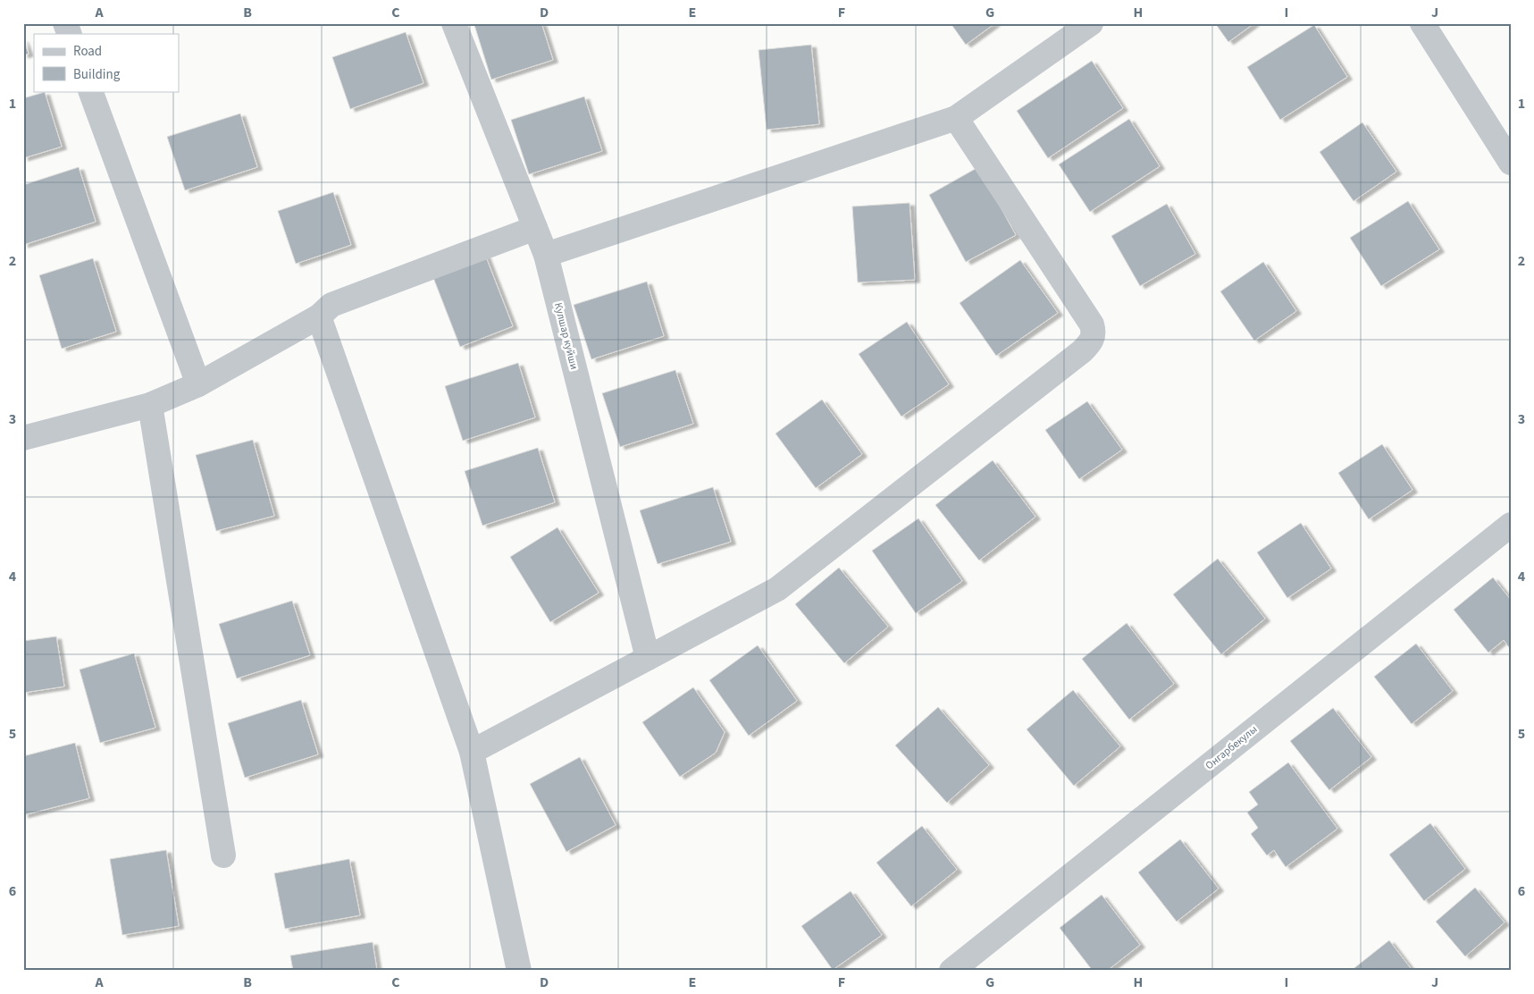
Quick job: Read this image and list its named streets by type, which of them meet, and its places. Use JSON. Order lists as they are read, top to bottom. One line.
{"streets":{"street":["Кулшар куйши","Онгарбекулы"]},"legend":["Road","Building"],"grid":{"columns":["A","B","C","D","E","F","G","H","I","J"],"rows":["1","2","3","4","5","6"]}}
